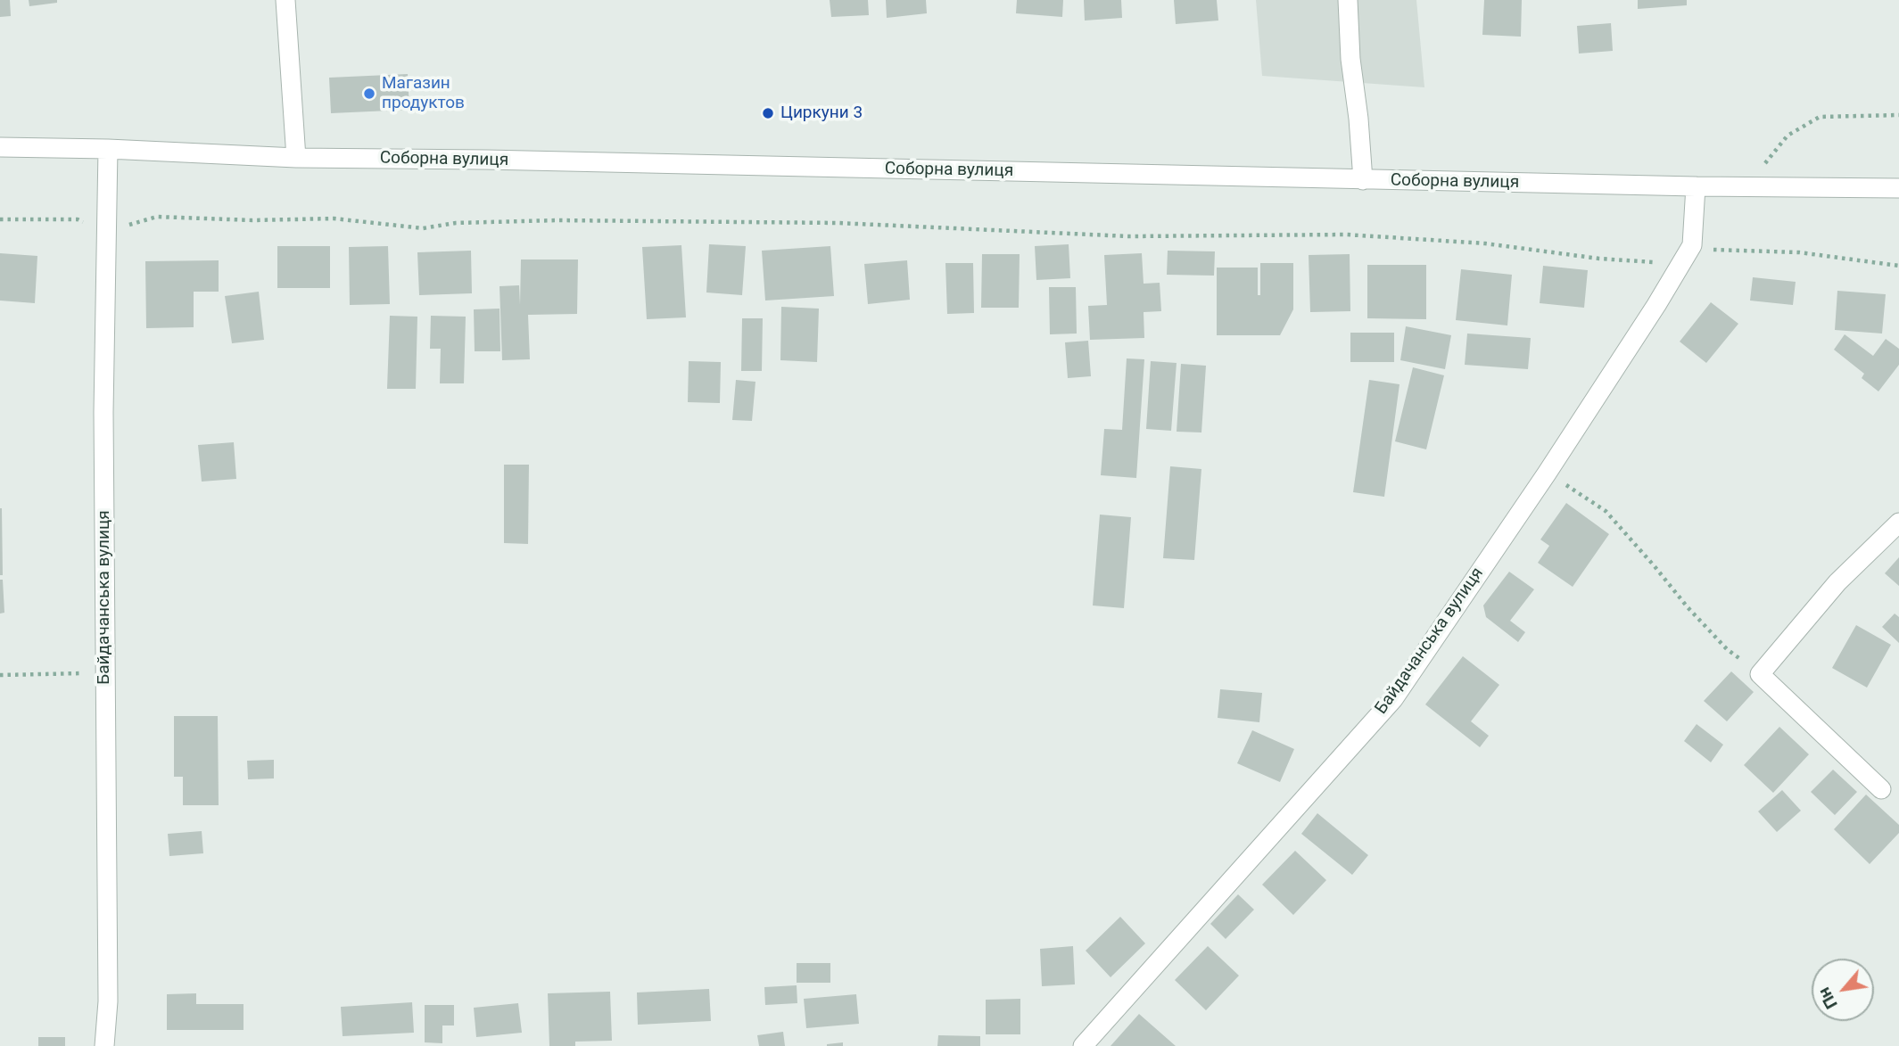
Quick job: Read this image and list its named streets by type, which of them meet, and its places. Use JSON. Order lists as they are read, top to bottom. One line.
{"streets":{"street":["Соборна вулиця","Байдачанська вулиця"]},"crossings":[["Соборна вулиця","Байдачанська вулиця"]],"places":["Магазин продуктов","Циркуни 3"],"north":"bottom left"}
